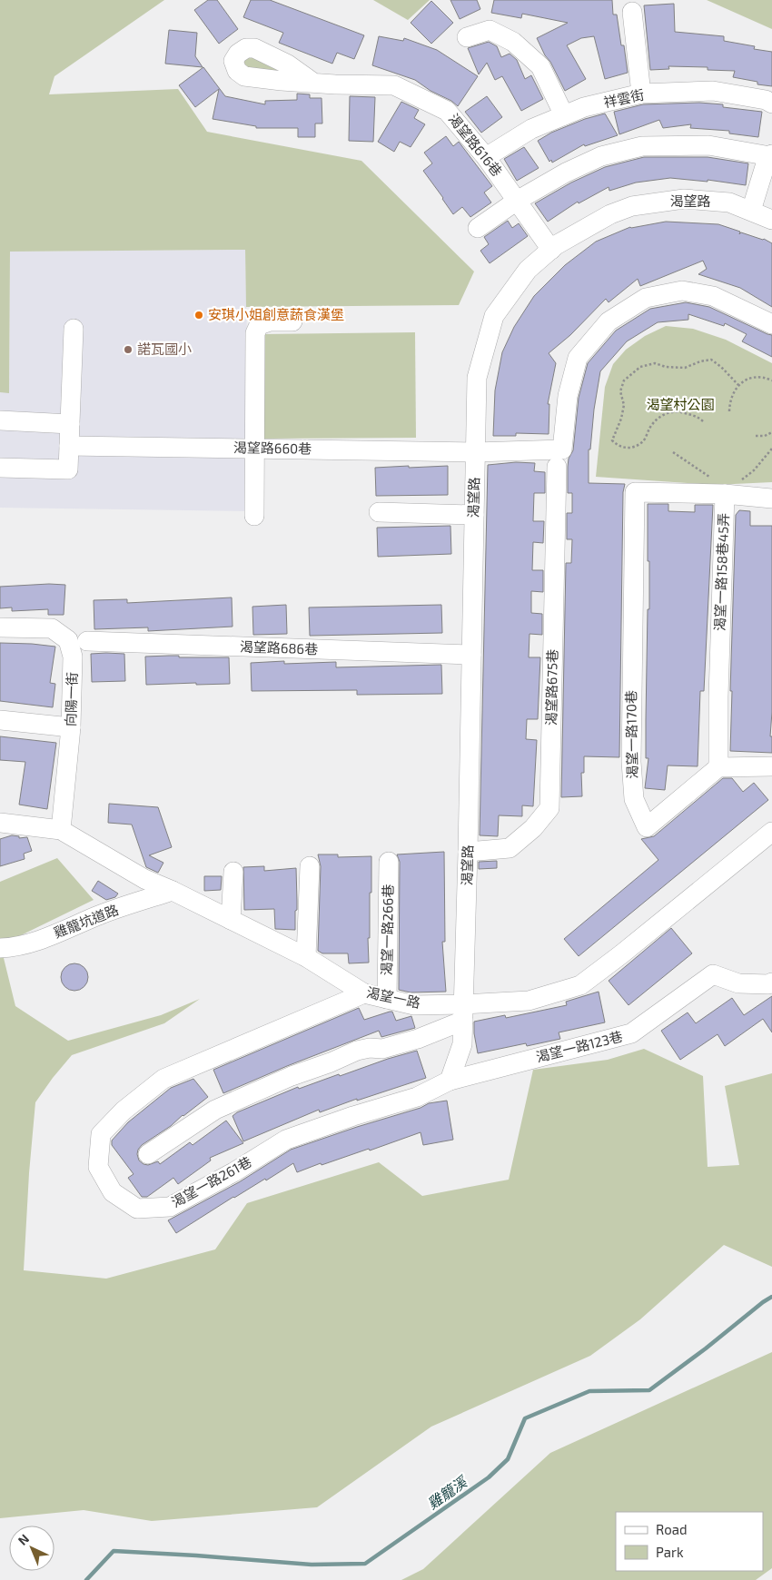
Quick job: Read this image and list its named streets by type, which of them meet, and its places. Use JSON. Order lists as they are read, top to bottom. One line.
{"streets":{"street":["祥雲街","渴望路616巷","渴望路","渴望路660巷","渴望一路158巷45弄","渴望路686巷","渴望路675巷","向陽一街","渴望一路170巷","雞籠坑道路","渴望一路266巷","渴望一路","渴望一路123巷","渴望一路261巷"]},"crossings":[["祥雲街","渴望路616巷"],["渴望路616巷","渴望路"],["渴望路","渴望路660巷"],["渴望路","渴望路686巷"],["渴望路","渴望路675巷"],["渴望路","渴望一路"],["渴望一路158巷45弄","渴望一路170巷"],["向陽一街","渴望一路"],["雞籠坑道路","渴望一路"],["渴望一路266巷","渴望一路"],["渴望一路","渴望一路261巷"],["渴望一路123巷","渴望一路261巷"]],"water":["雞籠溪"],"parks":["渴望村公園"],"places":["安琪小姐創意蔬食漢堡","諾瓦國小"],"legend":["Road","Park"],"north":"top left"}
